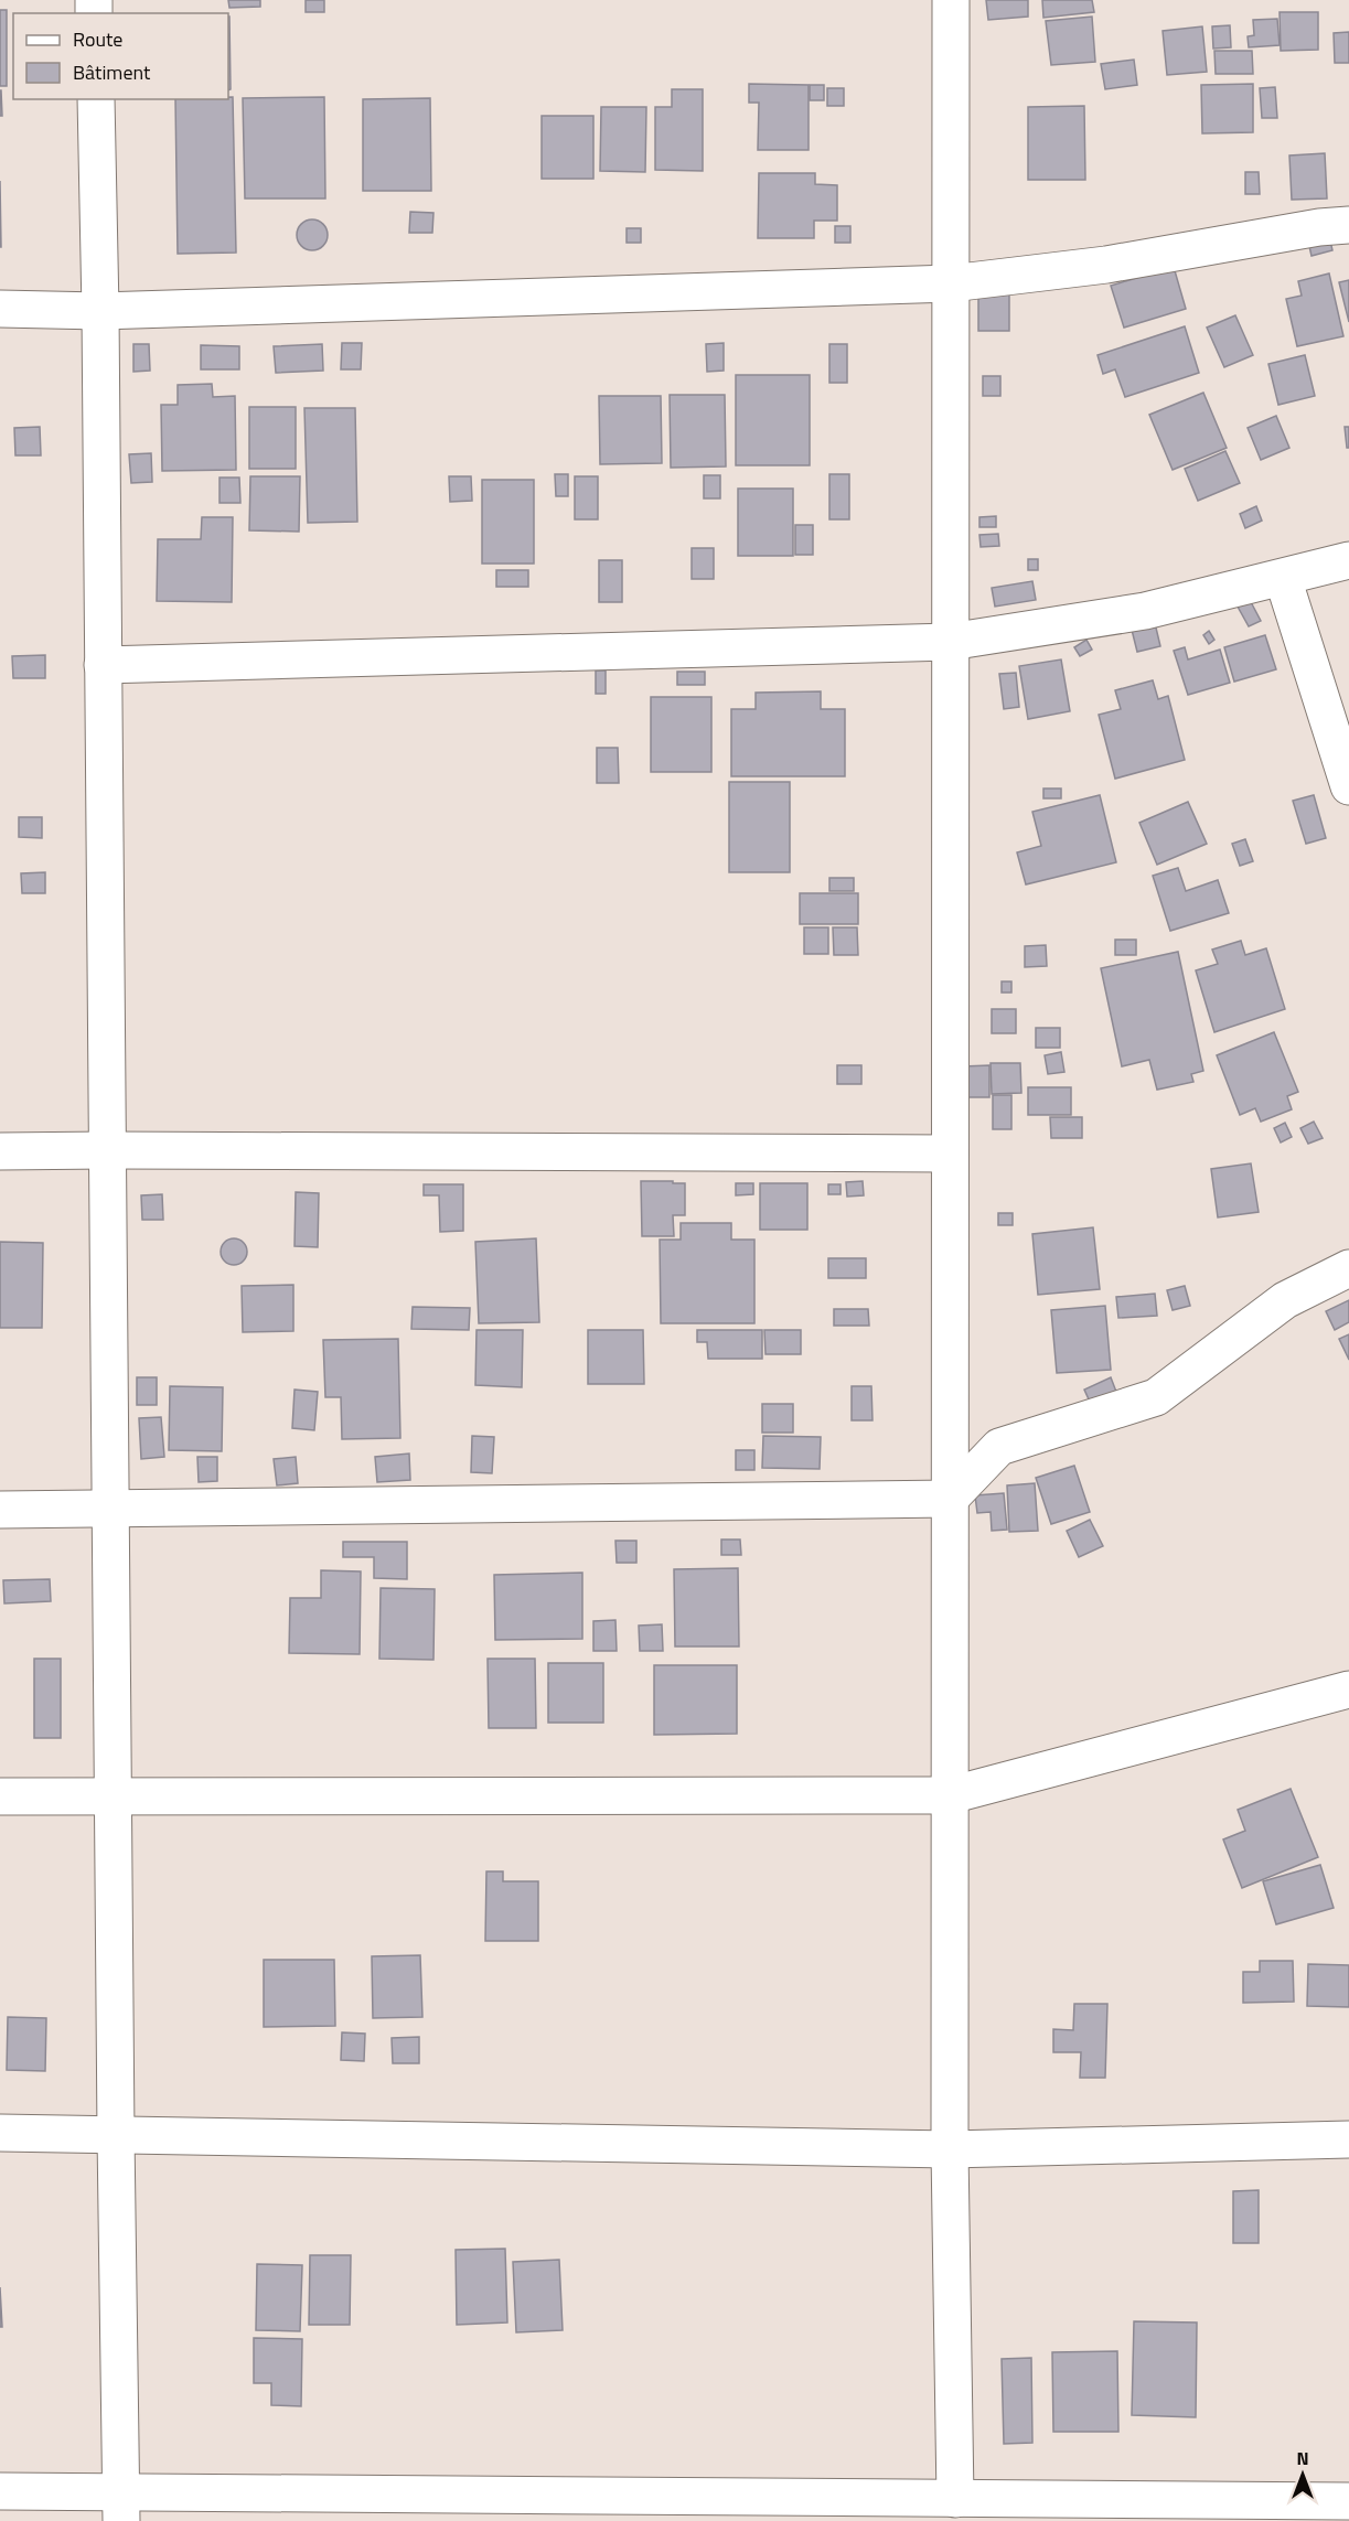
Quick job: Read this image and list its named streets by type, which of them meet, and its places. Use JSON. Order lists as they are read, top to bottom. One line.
{"legend":["Route","Bâtiment"],"north":"top"}
